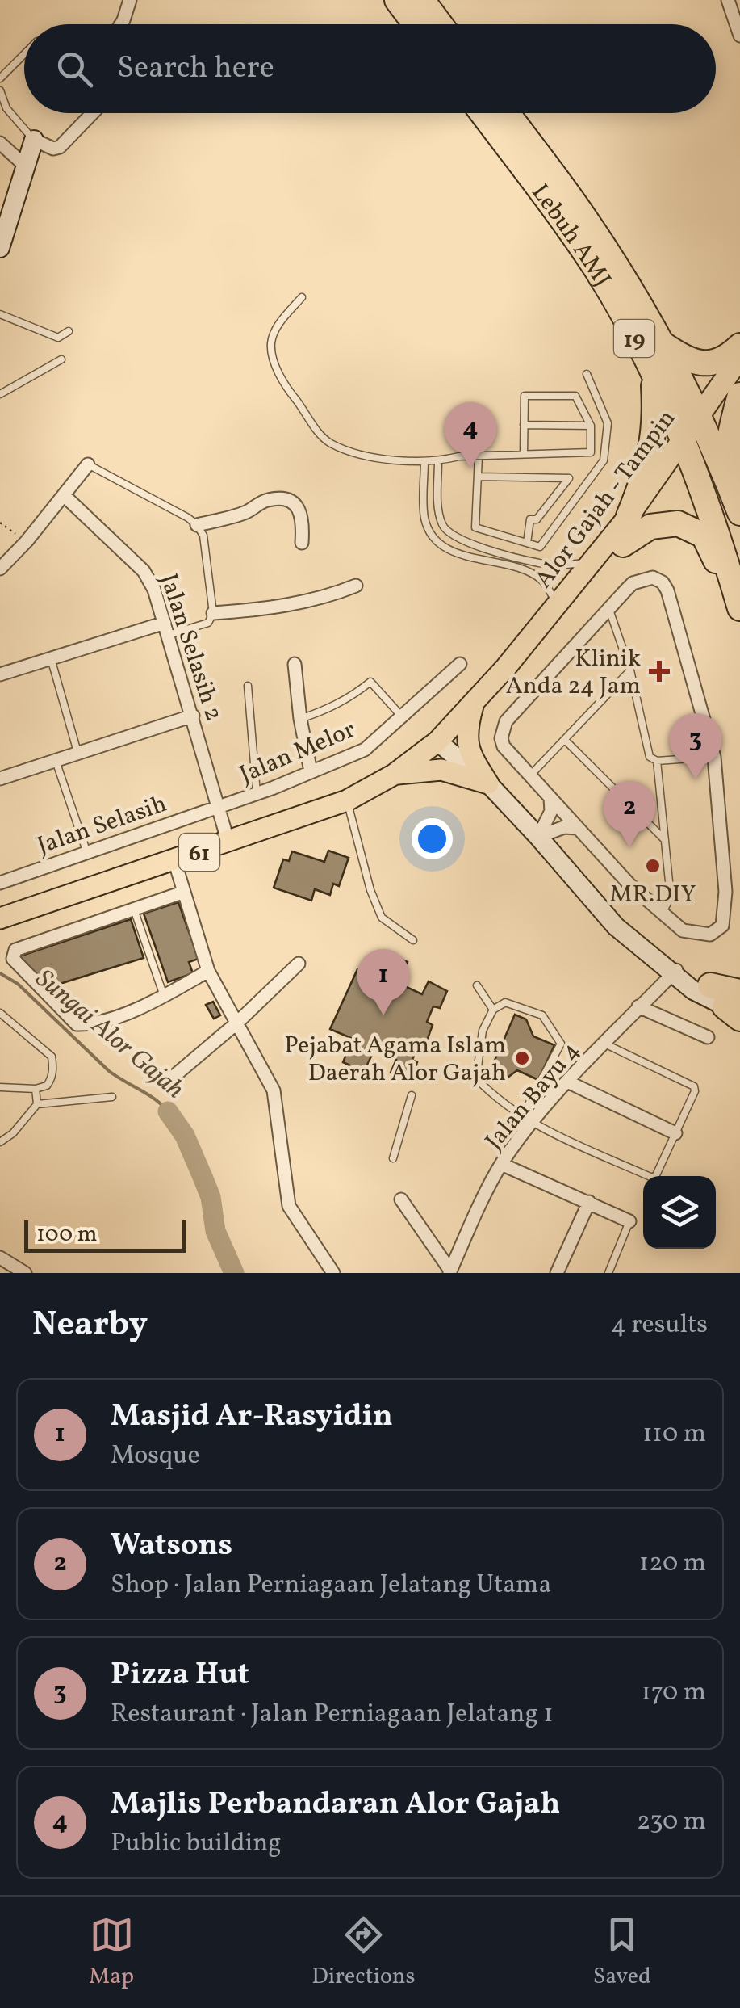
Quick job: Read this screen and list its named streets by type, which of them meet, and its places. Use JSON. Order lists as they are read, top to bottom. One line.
{"streets":{"highway":["Lebuh AMJ","19"],"main road":["Alor Gajah - Tampin","61"],"street":["Jalan Selasih 2","Jalan Melor","Jalan Selasih","Jalan Bayu 4"]},"crossings":[["Lebuh AMJ","Alor Gajah - Tampin"],["Alor Gajah - Tampin","Jalan Selasih 2"],["Jalan Selasih 2","Jalan Melor"],["Jalan Selasih 2","Jalan Selasih"],["Jalan Melor","Jalan Selasih"]],"water":["Sungai Alor Gajah"],"places":{"health":["Klinik Anda 24 Jam"],"other":["MR.DIY","Pejabat Agama Islam Daerah Alor Gajah"]},"scale_bar":"100 m","page":{"search":"Search here","pins":["4","3","2","1"],"scale":"100 m","heading":["Nearby","4 results"],"list":[{"mark":"1","name":"Masjid Ar-Rasyidin","note":"Mosque","value":"110 m"},{"mark":"2","name":"Watsons","note":"Shop · Jalan Perniagaan Jelatang Utama","value":"120 m"},{"mark":"3","name":"Pizza Hut","note":"Restaurant · Jalan Perniagaan Jelatang 1","value":"170 m"},{"mark":"4","name":"Majlis Perbandaran Alor Gajah","note":"Public building","value":"230 m"}],"nav":["Map","Directions","Saved"]}}
